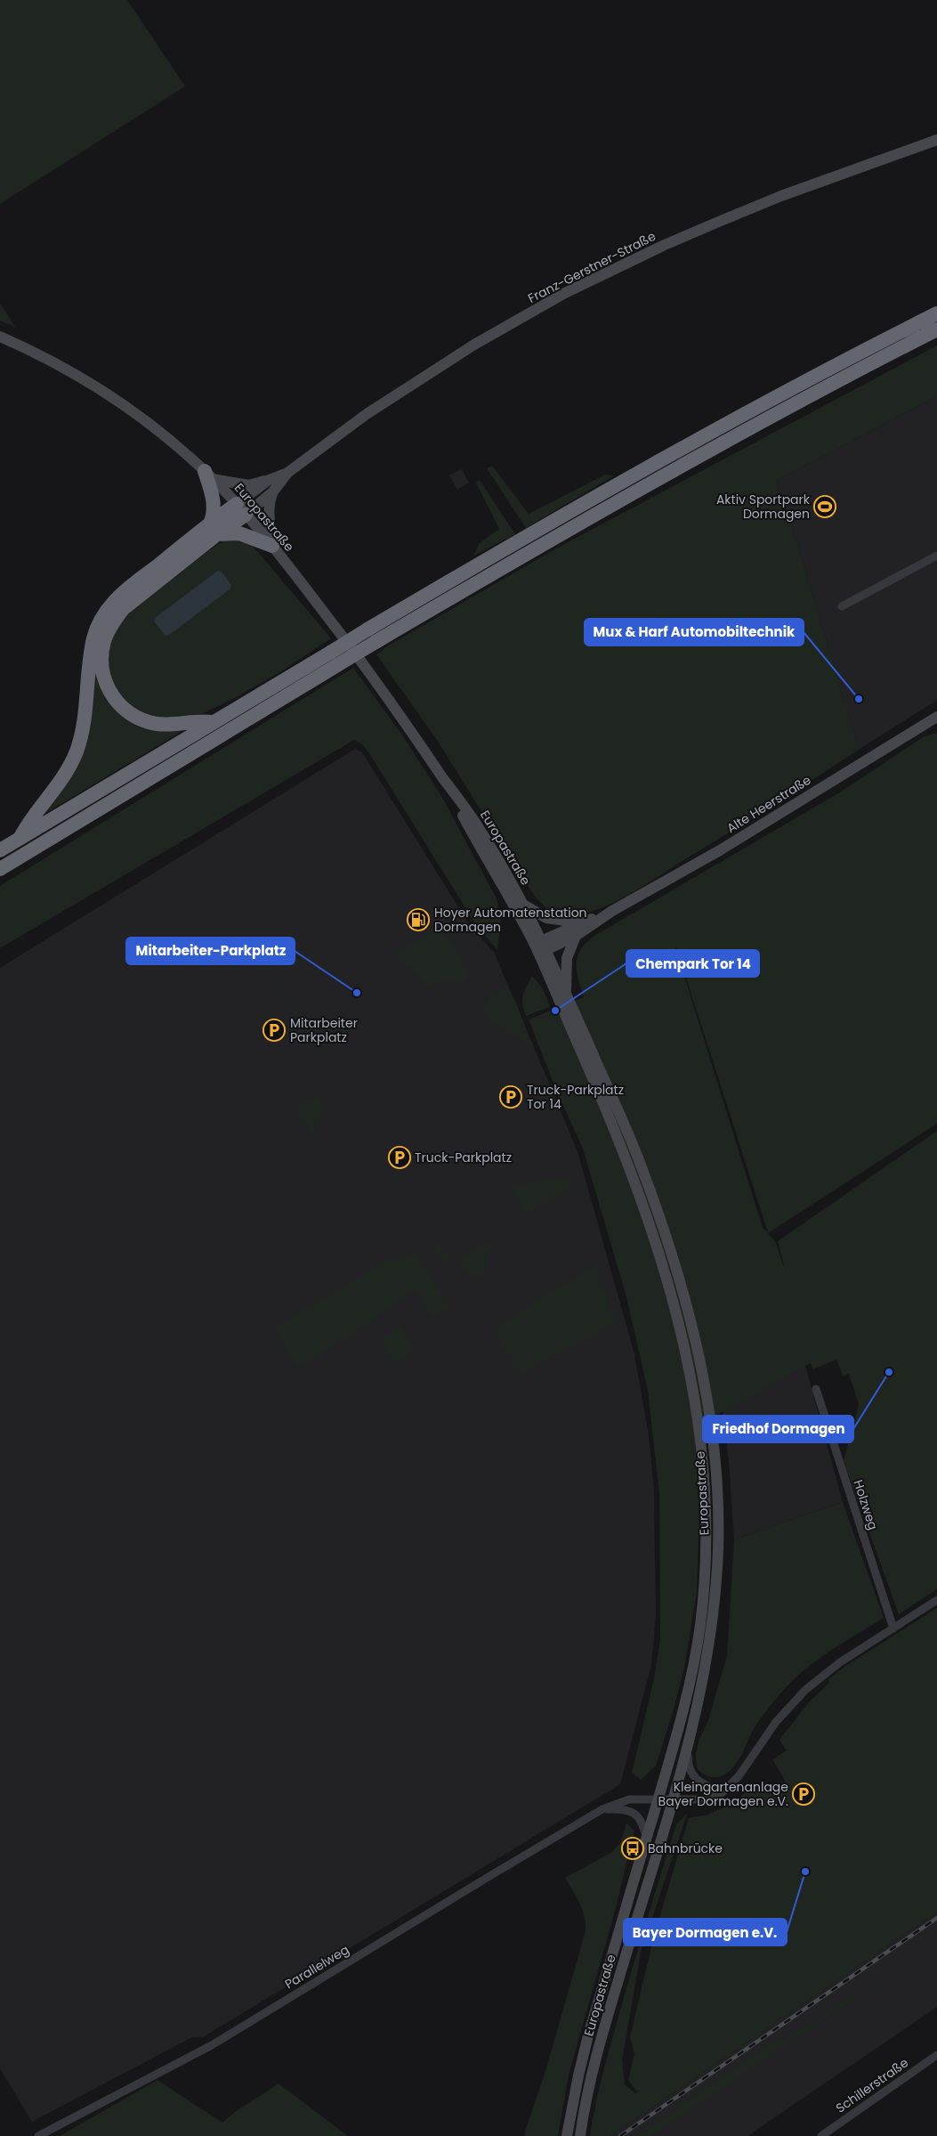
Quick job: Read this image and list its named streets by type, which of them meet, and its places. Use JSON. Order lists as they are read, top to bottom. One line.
{"streets":{"main road":["Franz-Gerstner-Straße","Europastraße","Alte Heerstraße"],"street":["Holzweg","Parallelweg","Schillerstraße"]},"crossings":[["Franz-Gerstner-Straße","Europastraße"],["Europastraße","Alte Heerstraße"],["Europastraße","Parallelweg"]],"places":{"sports":["Aktiv Sportpark Dormagen"],"other":["Mux & Harf Automobiltechnik","Mitarbeiter-Parkplatz","Chempark Tor 14","Friedhof Dormagen","Bayer Dormagen e.V."],"fuel station":["Hoyer Automatenstation Dormagen"],"parking":["Mitarbeiter Parkplatz","Truck-Parkplatz Tor 14","Truck-Parkplatz","Kleingartenanlage Bayer Dormagen e.V."],"bus stop":["Bahnbrücke"]}}
